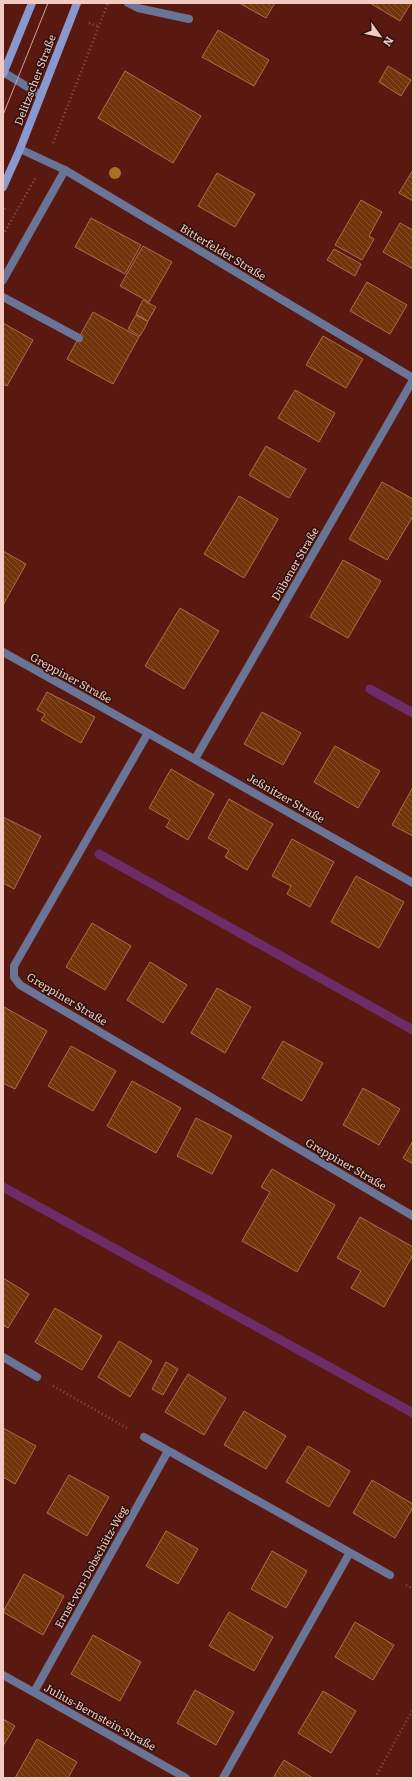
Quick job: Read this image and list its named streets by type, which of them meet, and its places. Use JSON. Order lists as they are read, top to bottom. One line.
{"streets":{"main road":["Delitzscher Straße"],"street":["Bitterfelder Straße","Dübener Straße","Greppiner Straße","Jeßnitzer Straße","Ernst-von-Dobschütz-Weg","Julius-Bernstein-Straße"]},"crossings":[["Delitzscher Straße","Bitterfelder Straße"],["Bitterfelder Straße","Dübener Straße"],["Dübener Straße","Jeßnitzer Straße"],["Greppiner Straße","Jeßnitzer Straße"],["Ernst-von-Dobschütz-Weg","Julius-Bernstein-Straße"]],"north":"bottom right"}
